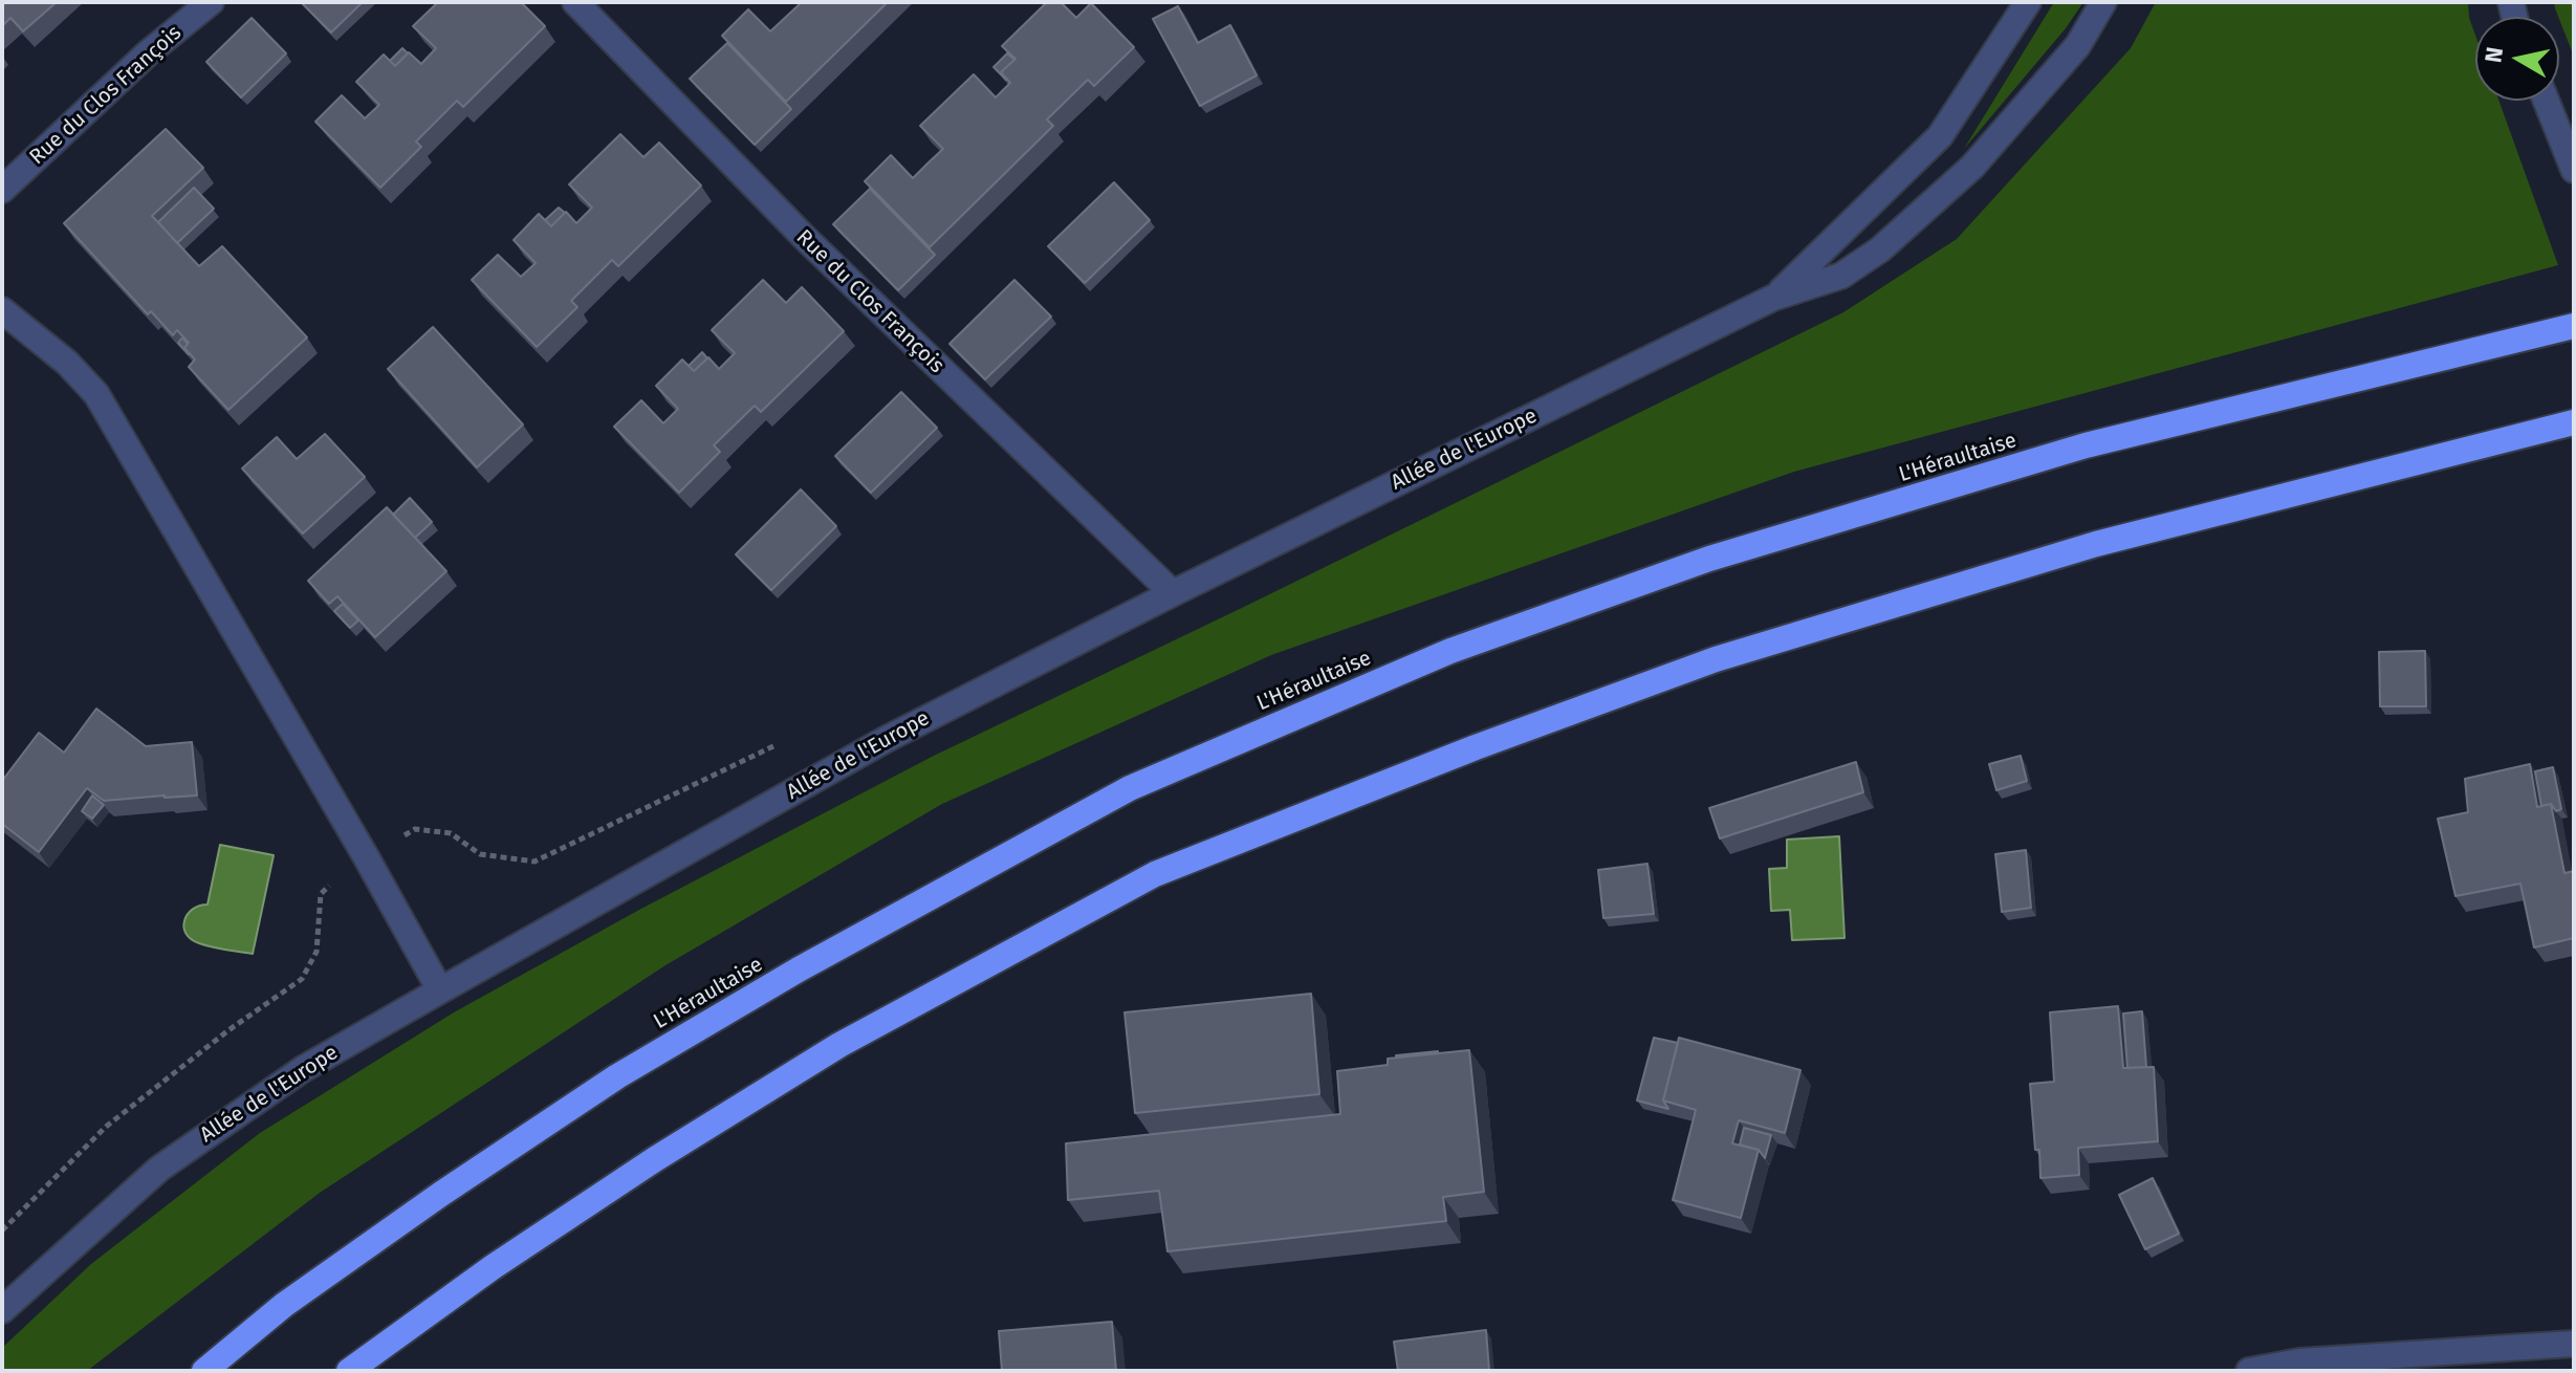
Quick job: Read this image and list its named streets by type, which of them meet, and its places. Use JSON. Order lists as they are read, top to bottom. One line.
{"streets":{"highway":["L'Héraultaise"],"street":["Rue du Clos François","Allée de l'Europe"]},"crossings":[["Rue du Clos François","Allée de l'Europe"]],"north":"left"}
